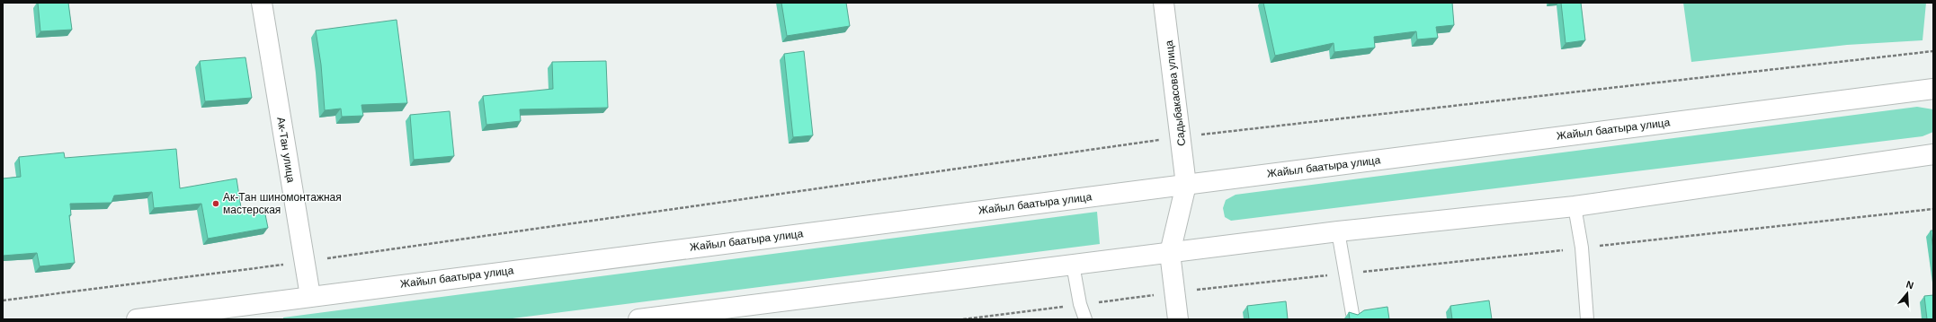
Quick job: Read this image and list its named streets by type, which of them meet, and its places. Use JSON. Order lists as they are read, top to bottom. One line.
{"streets":{"main road":["Садыбакасова улица","Жайыл баатыра улица","Ак-Тан улица"]},"crossings":[["Садыбакасова улица","Жайыл баатыра улица"],["Жайыл баатыра улица","Ак-Тан улица"]],"places":["Ак-Тан шиномонтажная мастерская"],"north":"top"}
